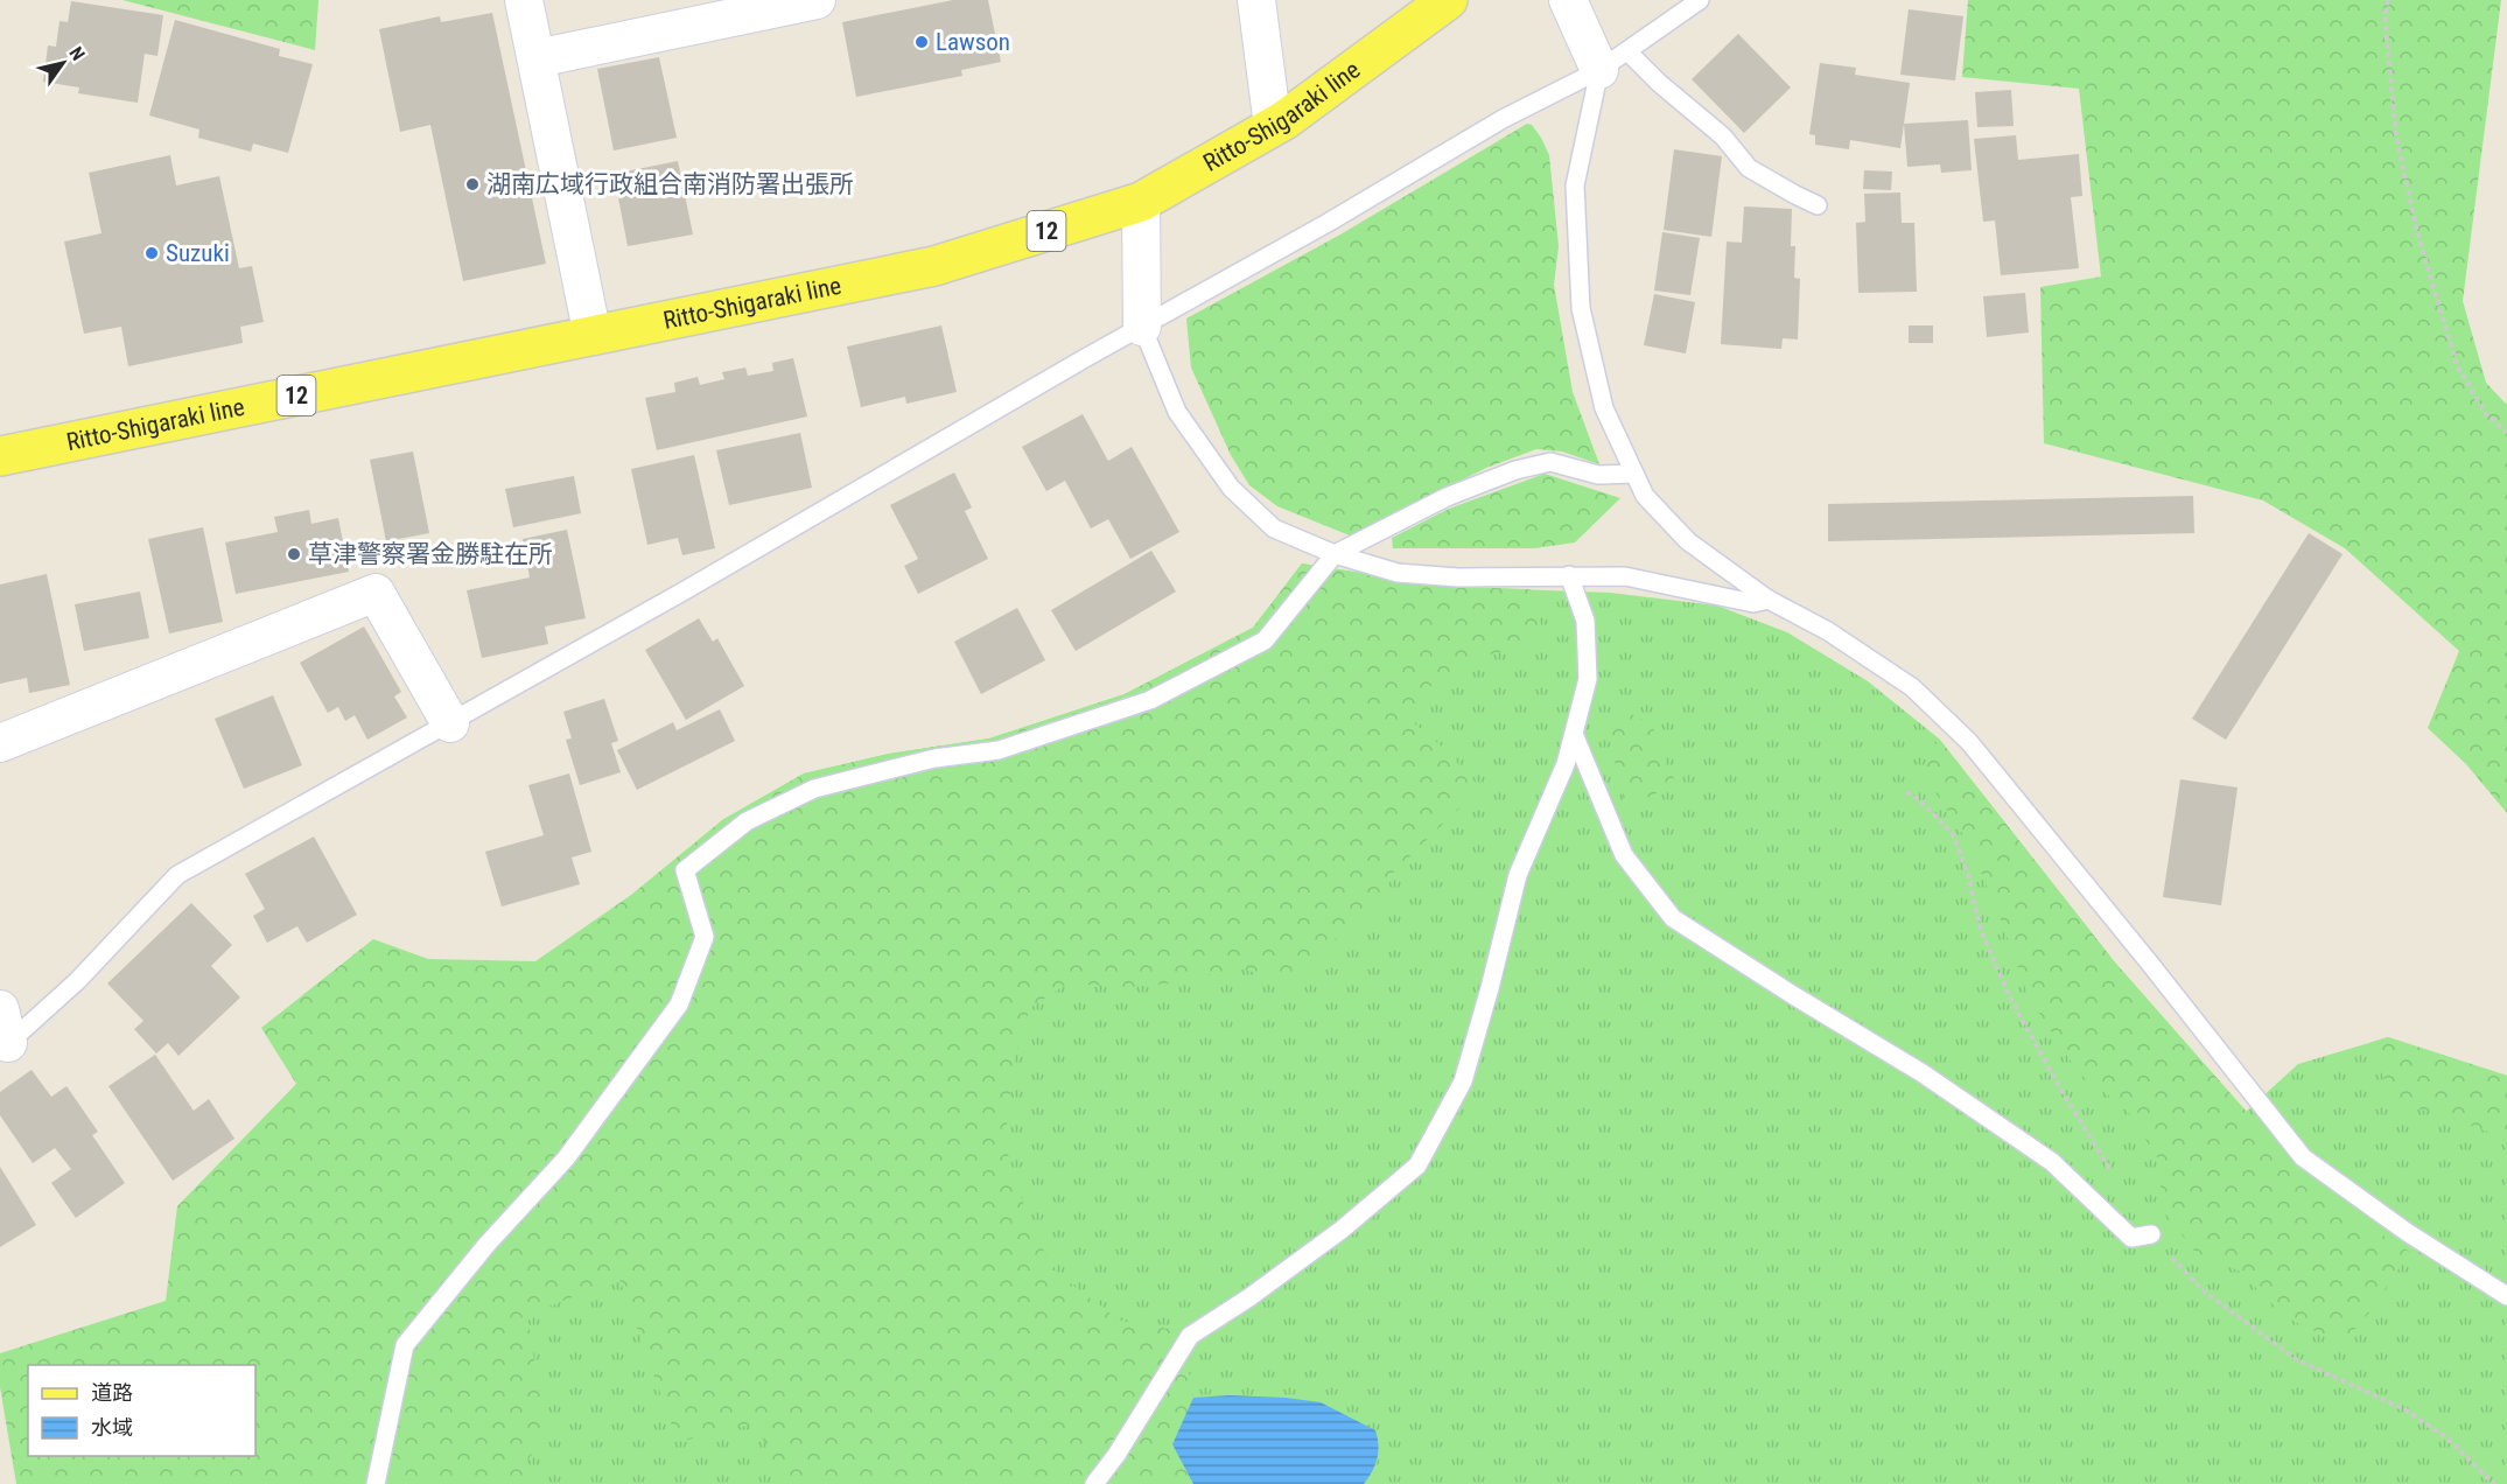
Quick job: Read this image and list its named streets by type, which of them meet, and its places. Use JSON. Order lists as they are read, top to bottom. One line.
{"streets":{"main road":["Ritto-Shigaraki line","12"]},"places":["Lawson","湖南広域行政組合南消防署出張所","Suzuki","草津警察署金勝駐在所"],"legend":["道路","水域"],"north":"top right"}
